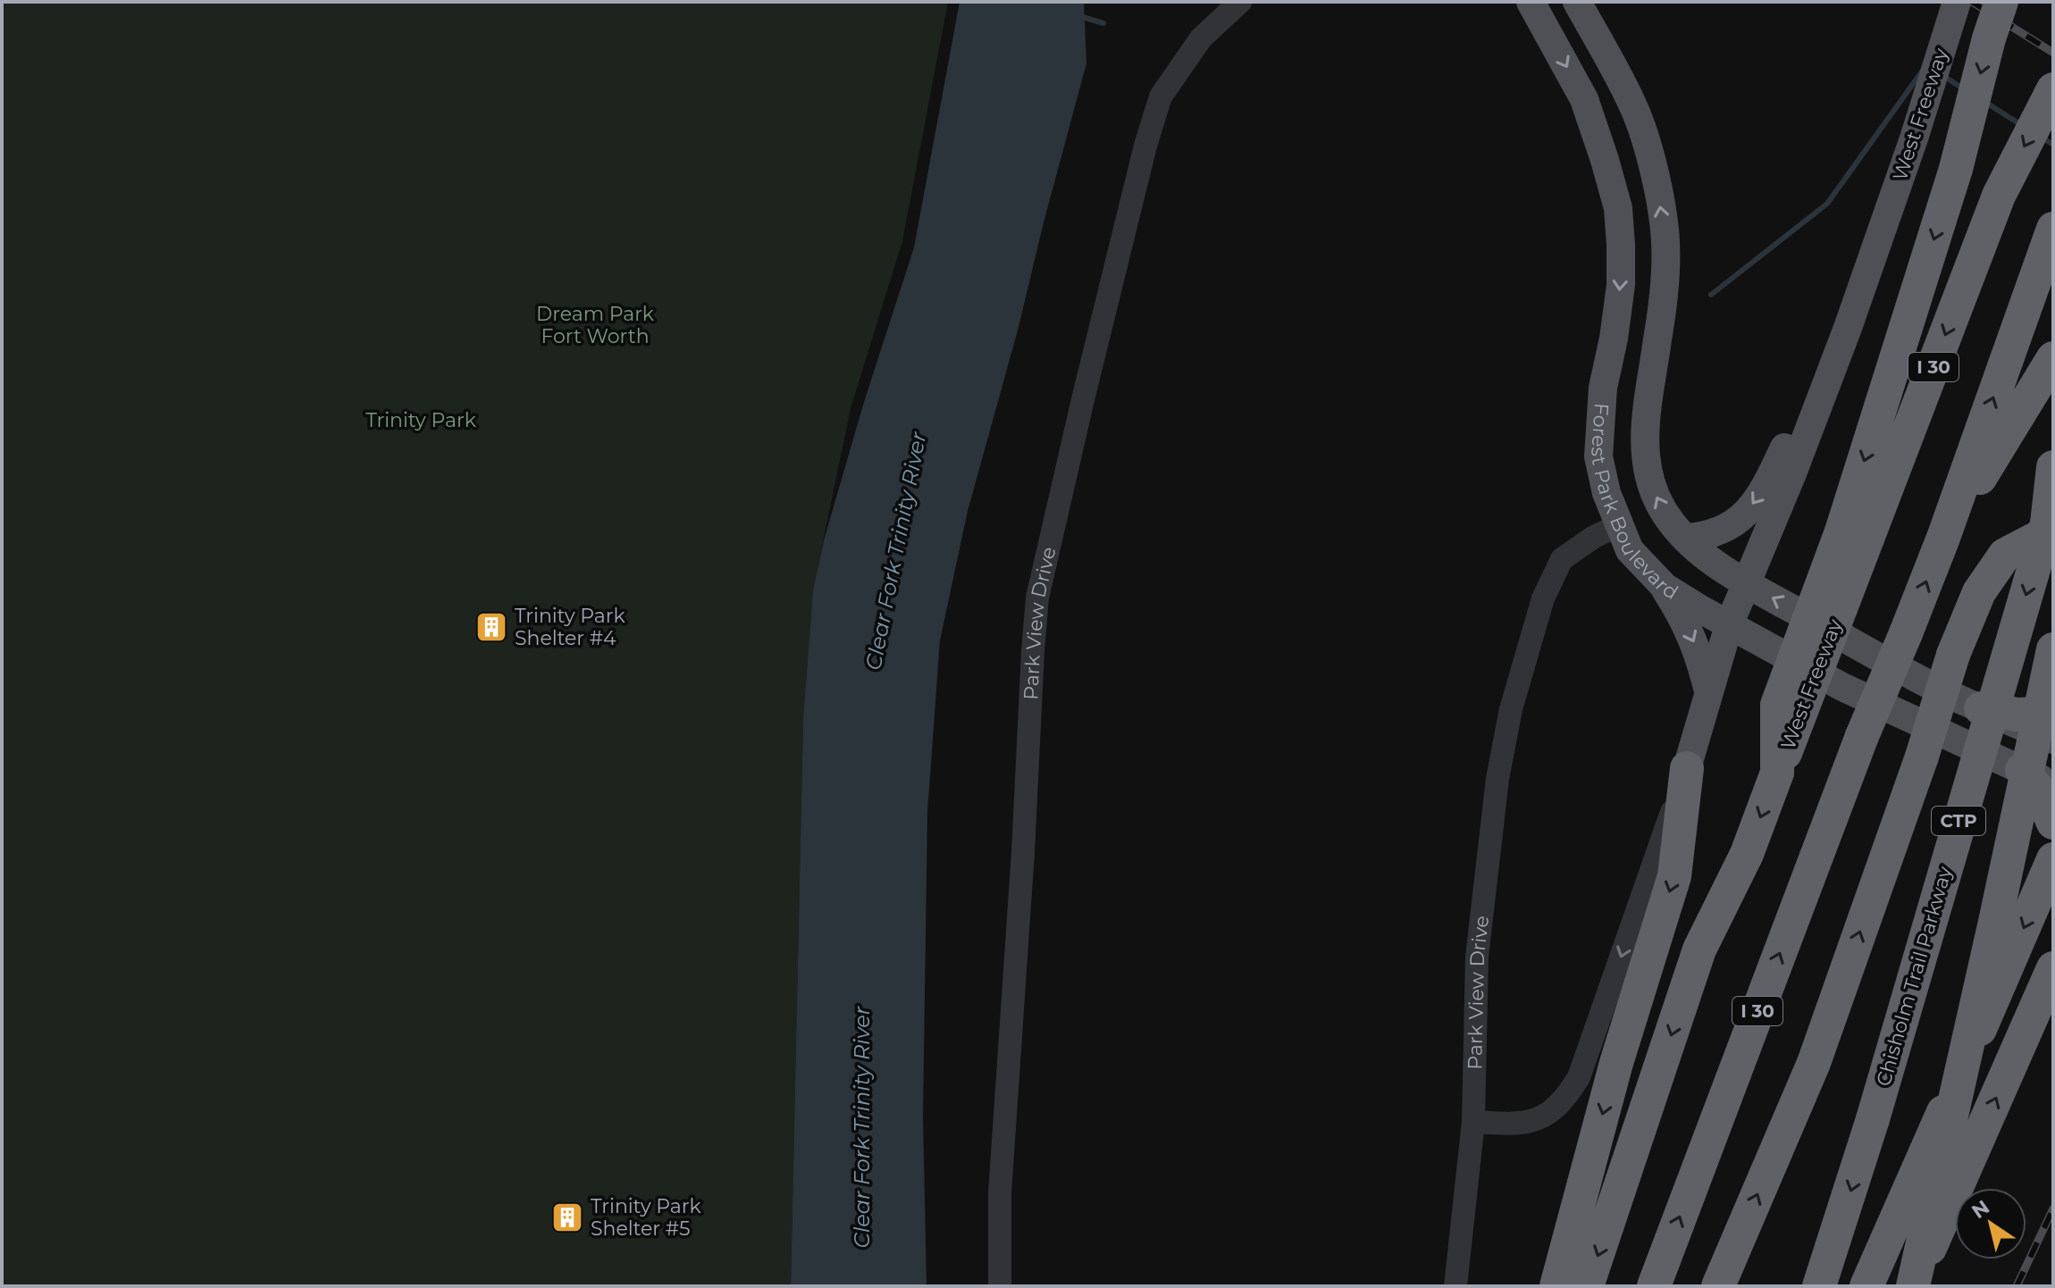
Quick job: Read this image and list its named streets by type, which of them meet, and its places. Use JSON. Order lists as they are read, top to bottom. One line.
{"streets":{"highway":["West Freeway","I 30","CTP","Chisholm Trail Parkway"],"main road":["Forest Park Boulevard"],"street":["Park View Drive"]},"crossings":[["West Freeway","Forest Park Boulevard"],["West Freeway","Park View Drive"],["Forest Park Boulevard","Park View Drive"]],"water":["Clear Fork Trinity River"],"parks":["Dream Park Fort Worth","Trinity Park"],"places":{"building":["Trinity Park Shelter #4","Trinity Park Shelter #5"]},"north":"top left"}
